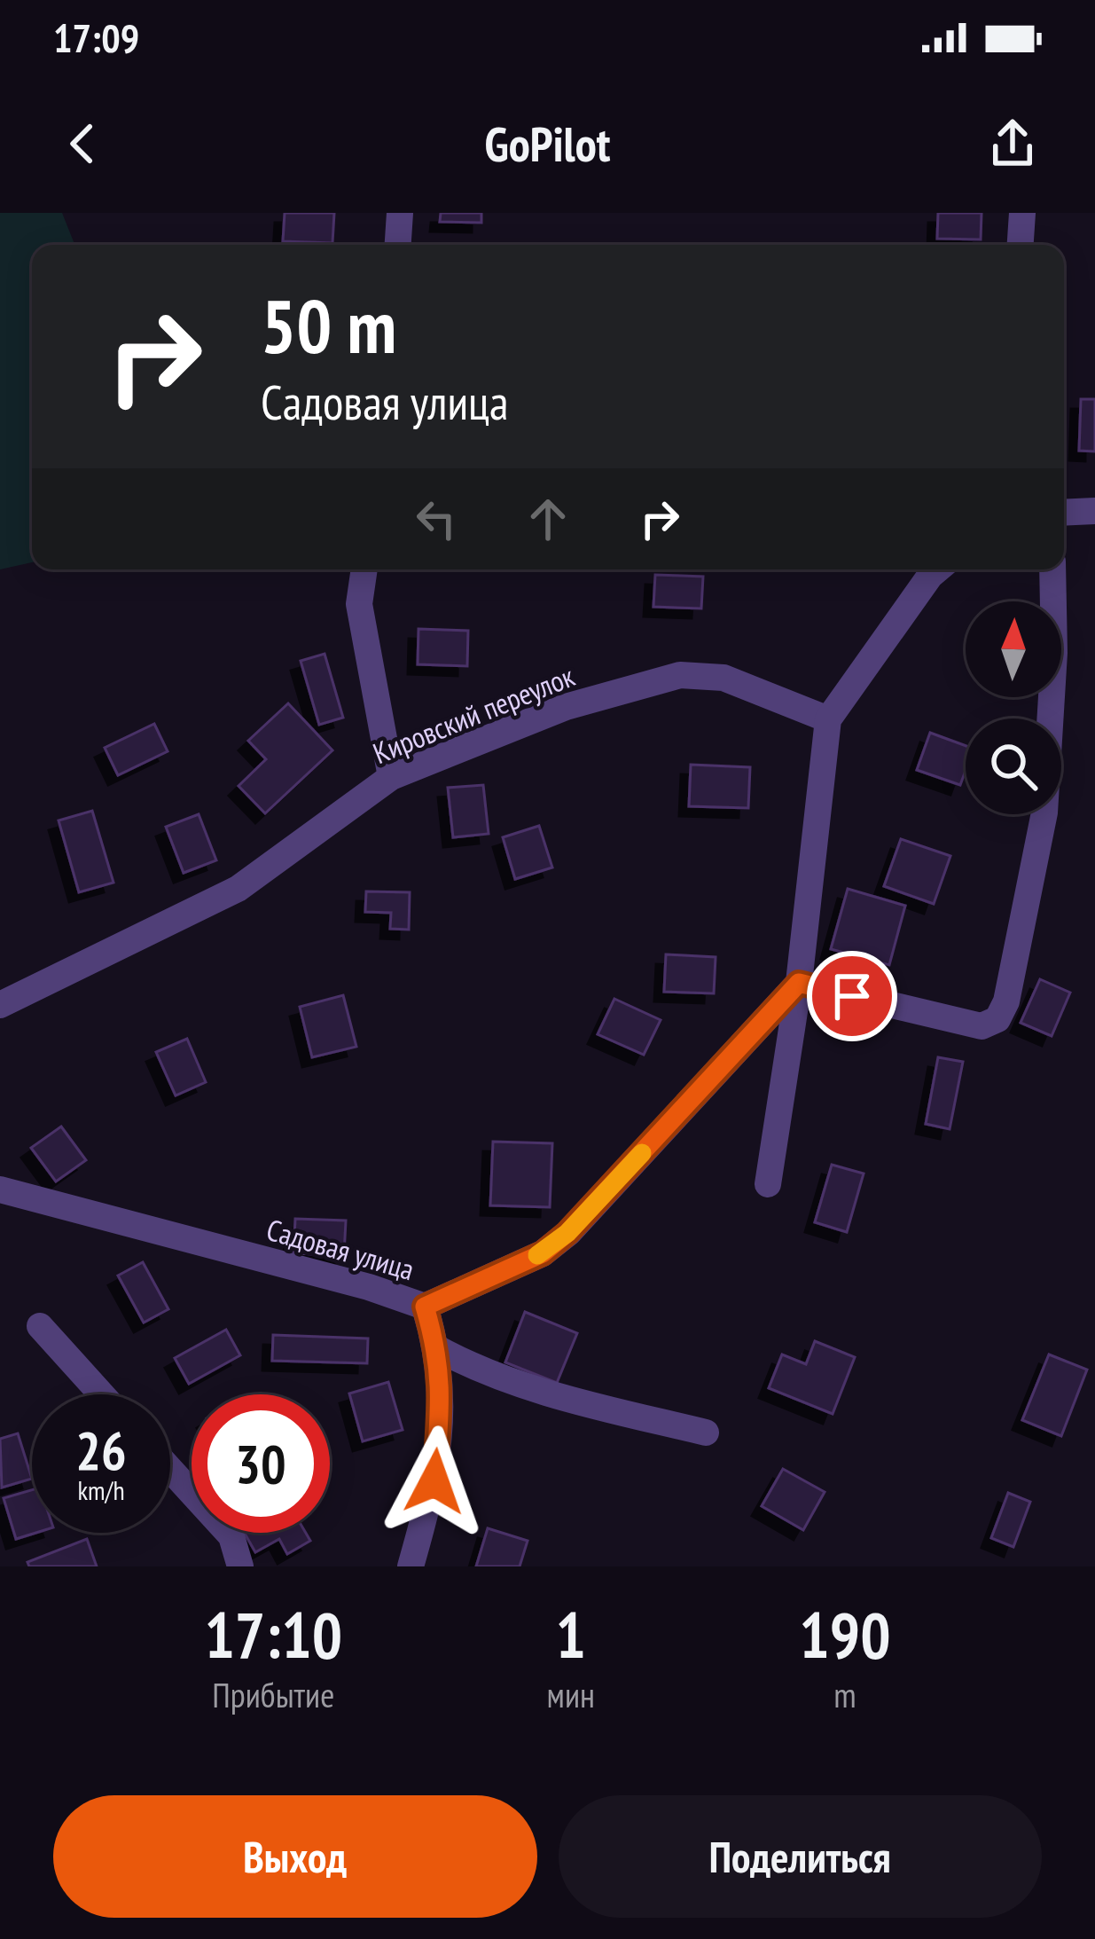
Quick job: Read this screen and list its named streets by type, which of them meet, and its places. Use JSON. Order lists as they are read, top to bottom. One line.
{"streets":{"street":["Кировский переулок","Садовая улица"]},"north":"top","page":{"status":"17:09","header":"GoPilot","turn":["50 m","Садовая улица"],"speed":"26 km/h","limit":"30","eta":["17:10","Прибытие","1","мин","190","m"],"buttons":["Выход","Поделиться"]}}
